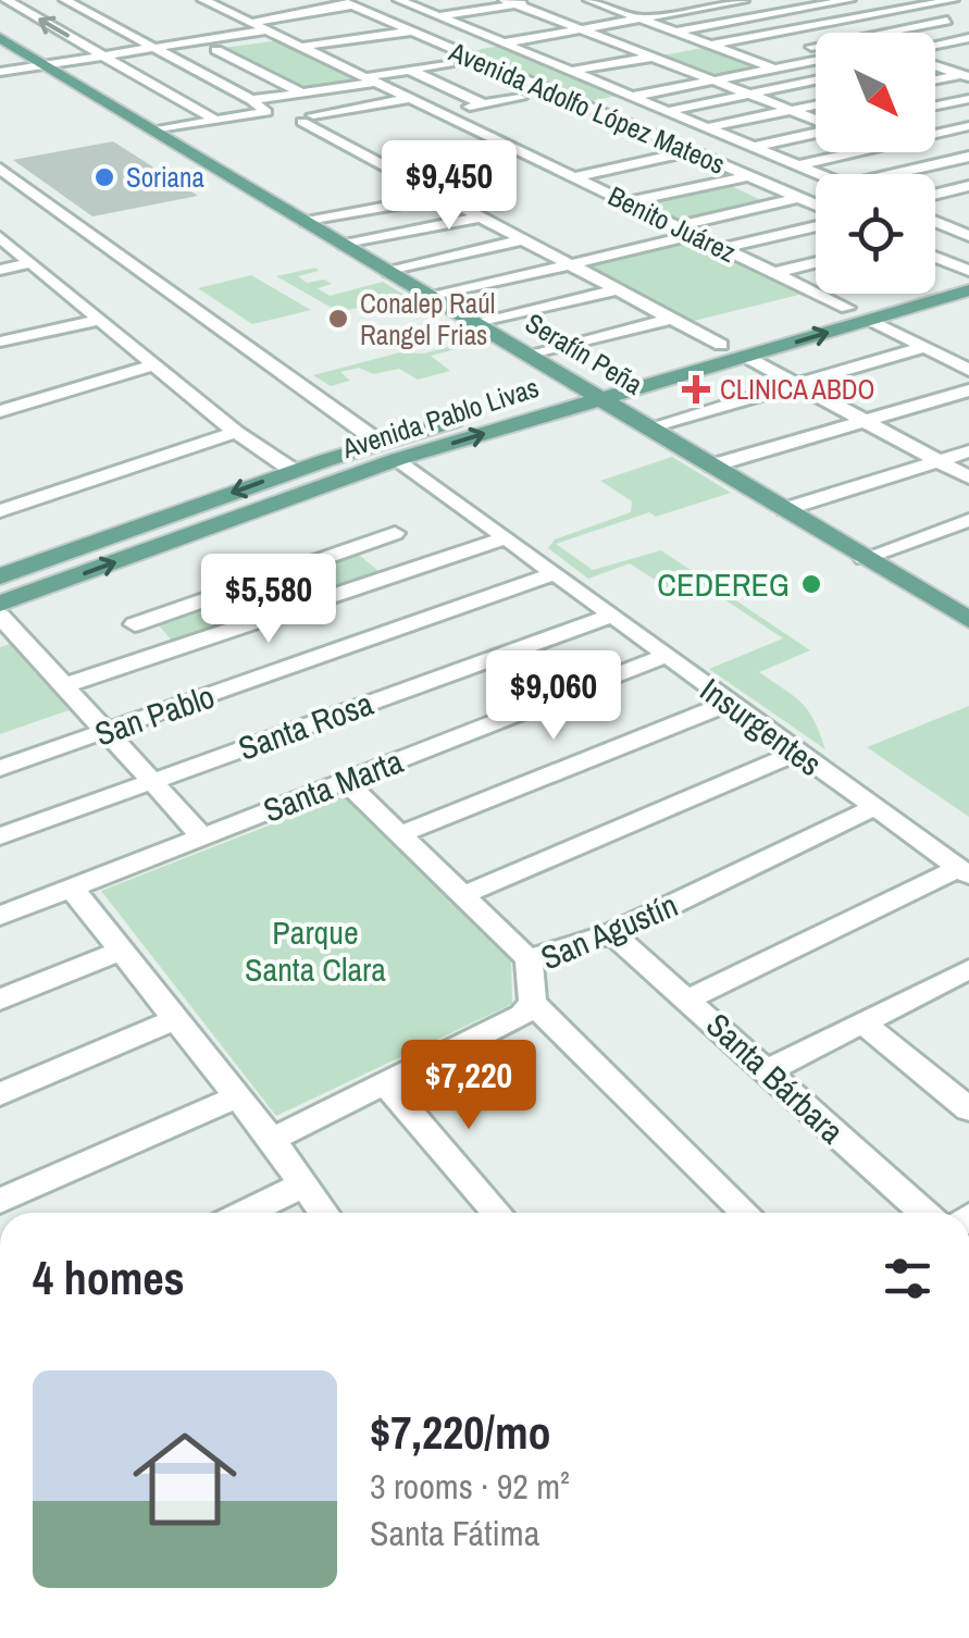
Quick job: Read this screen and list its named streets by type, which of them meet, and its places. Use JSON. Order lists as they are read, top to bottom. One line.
{"streets":{"main road":["Serafín Peña","Avenida Pablo Livas"],"street":["Avenida Adolfo López Mateos","Benito Juárez","San Pablo","Santa Rosa","Insurgentes","Santa Marta","San Agustín","Santa Bárbara"]},"crossings":[["Benito Juárez","Avenida Pablo Livas"],["Serafín Peña","Avenida Pablo Livas"],["Avenida Pablo Livas","Insurgentes"],["San Pablo","Insurgentes"],["Santa Rosa","Insurgentes"],["Insurgentes","Santa Marta"],["Insurgentes","San Agustín"],["San Agustín","Santa Bárbara"]],"parks":["Parque Santa Clara"],"places":{"other":["Soriana","Conalep Raúl Rangel Frias","CEDEREG"],"health":["CLINICA ABDO"]},"north":"bottom right","page":{"price":["$9,450","$5,580","$9,060","$7,220"],"heading":"4 homes","list":[{"name":"$7,220/mo","note":"3 rooms · 92 m² · Santa Fátima"}]}}
